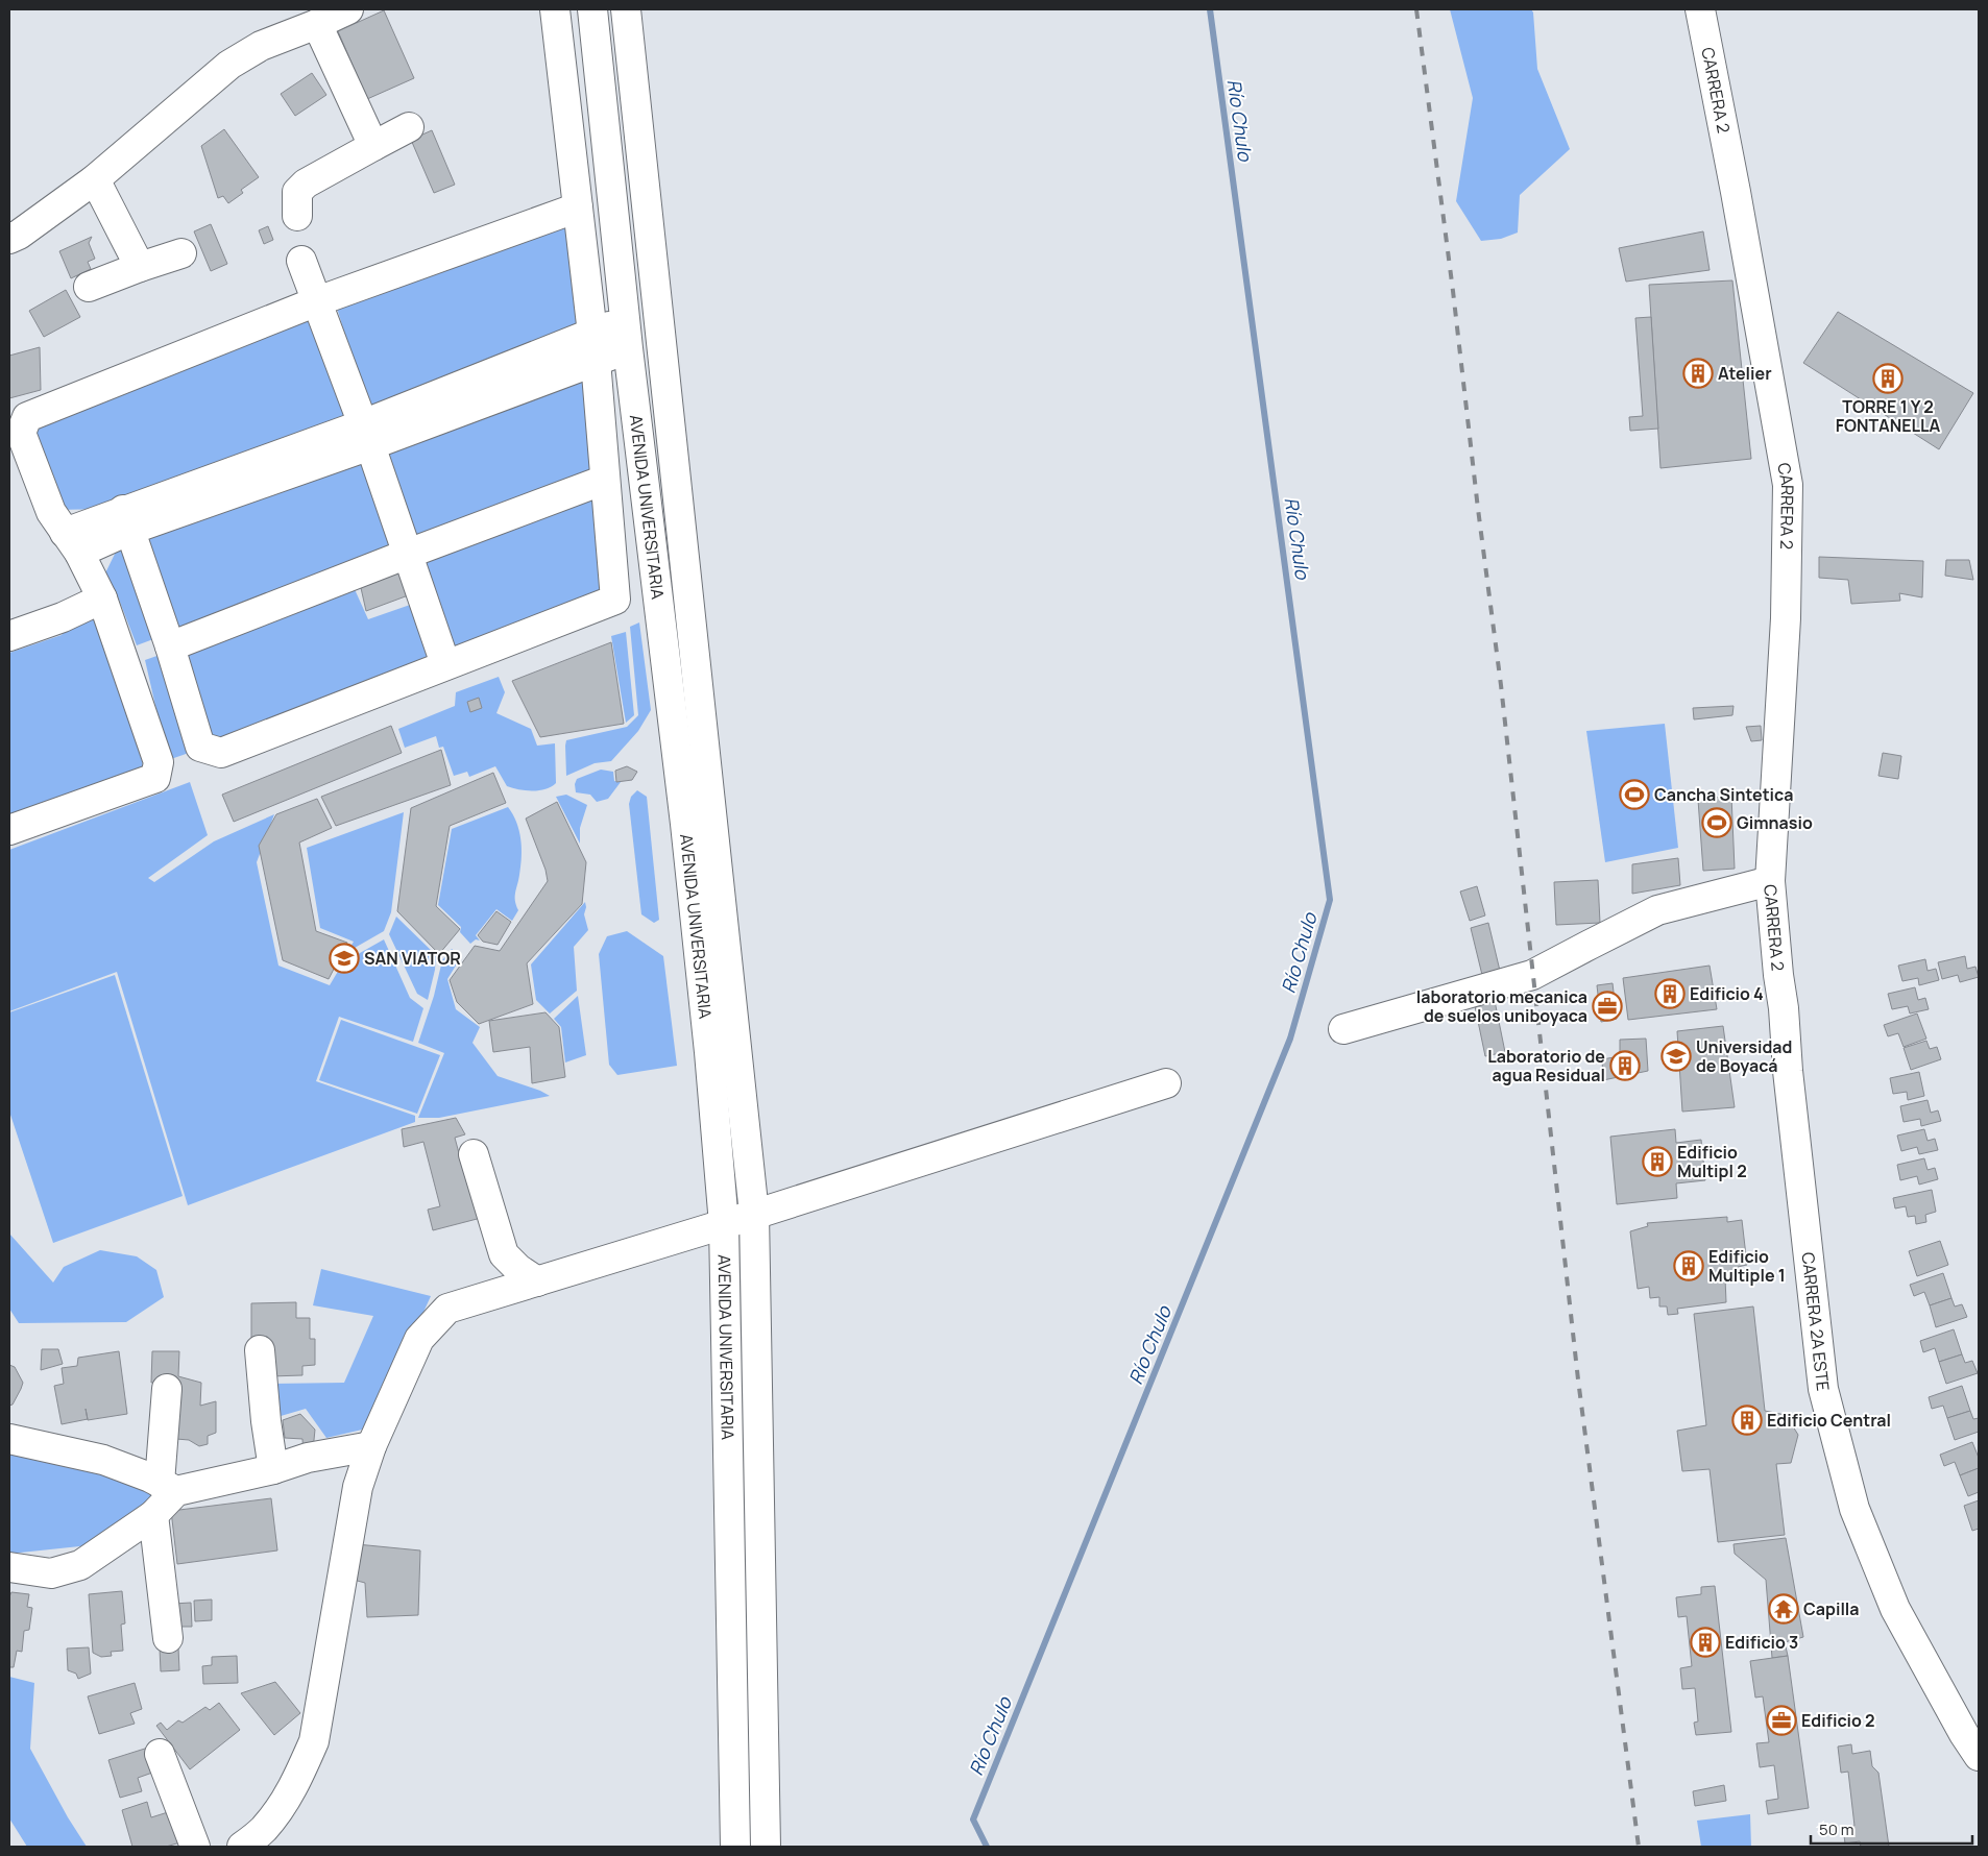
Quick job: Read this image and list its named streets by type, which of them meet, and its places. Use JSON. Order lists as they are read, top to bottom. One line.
{"streets":{"street":["CARRERA 2","AVENIDA UNIVERSITARIA","CARRERA 2A ESTE"]},"crossings":[["CARRERA 2","CARRERA 2A ESTE"]],"water":["Río Chulo"],"places":{"building":["Atelier","TORRE 1 Y 2 FONTANELLA","Edificio 4","Laboratorio de agua Residual","Edificio Multipl 2","Edificio Multiple 1","Edificio Central","Edificio 3"],"sports":["Cancha Sintetica","Gimnasio"],"school or university":["SAN VIATOR","Universidad de Boyacá"],"office":["laboratorio mecanica de suelos uniboyaca","Edificio 2"],"temple":["Capilla"]},"scale_bar":"50 m"}
